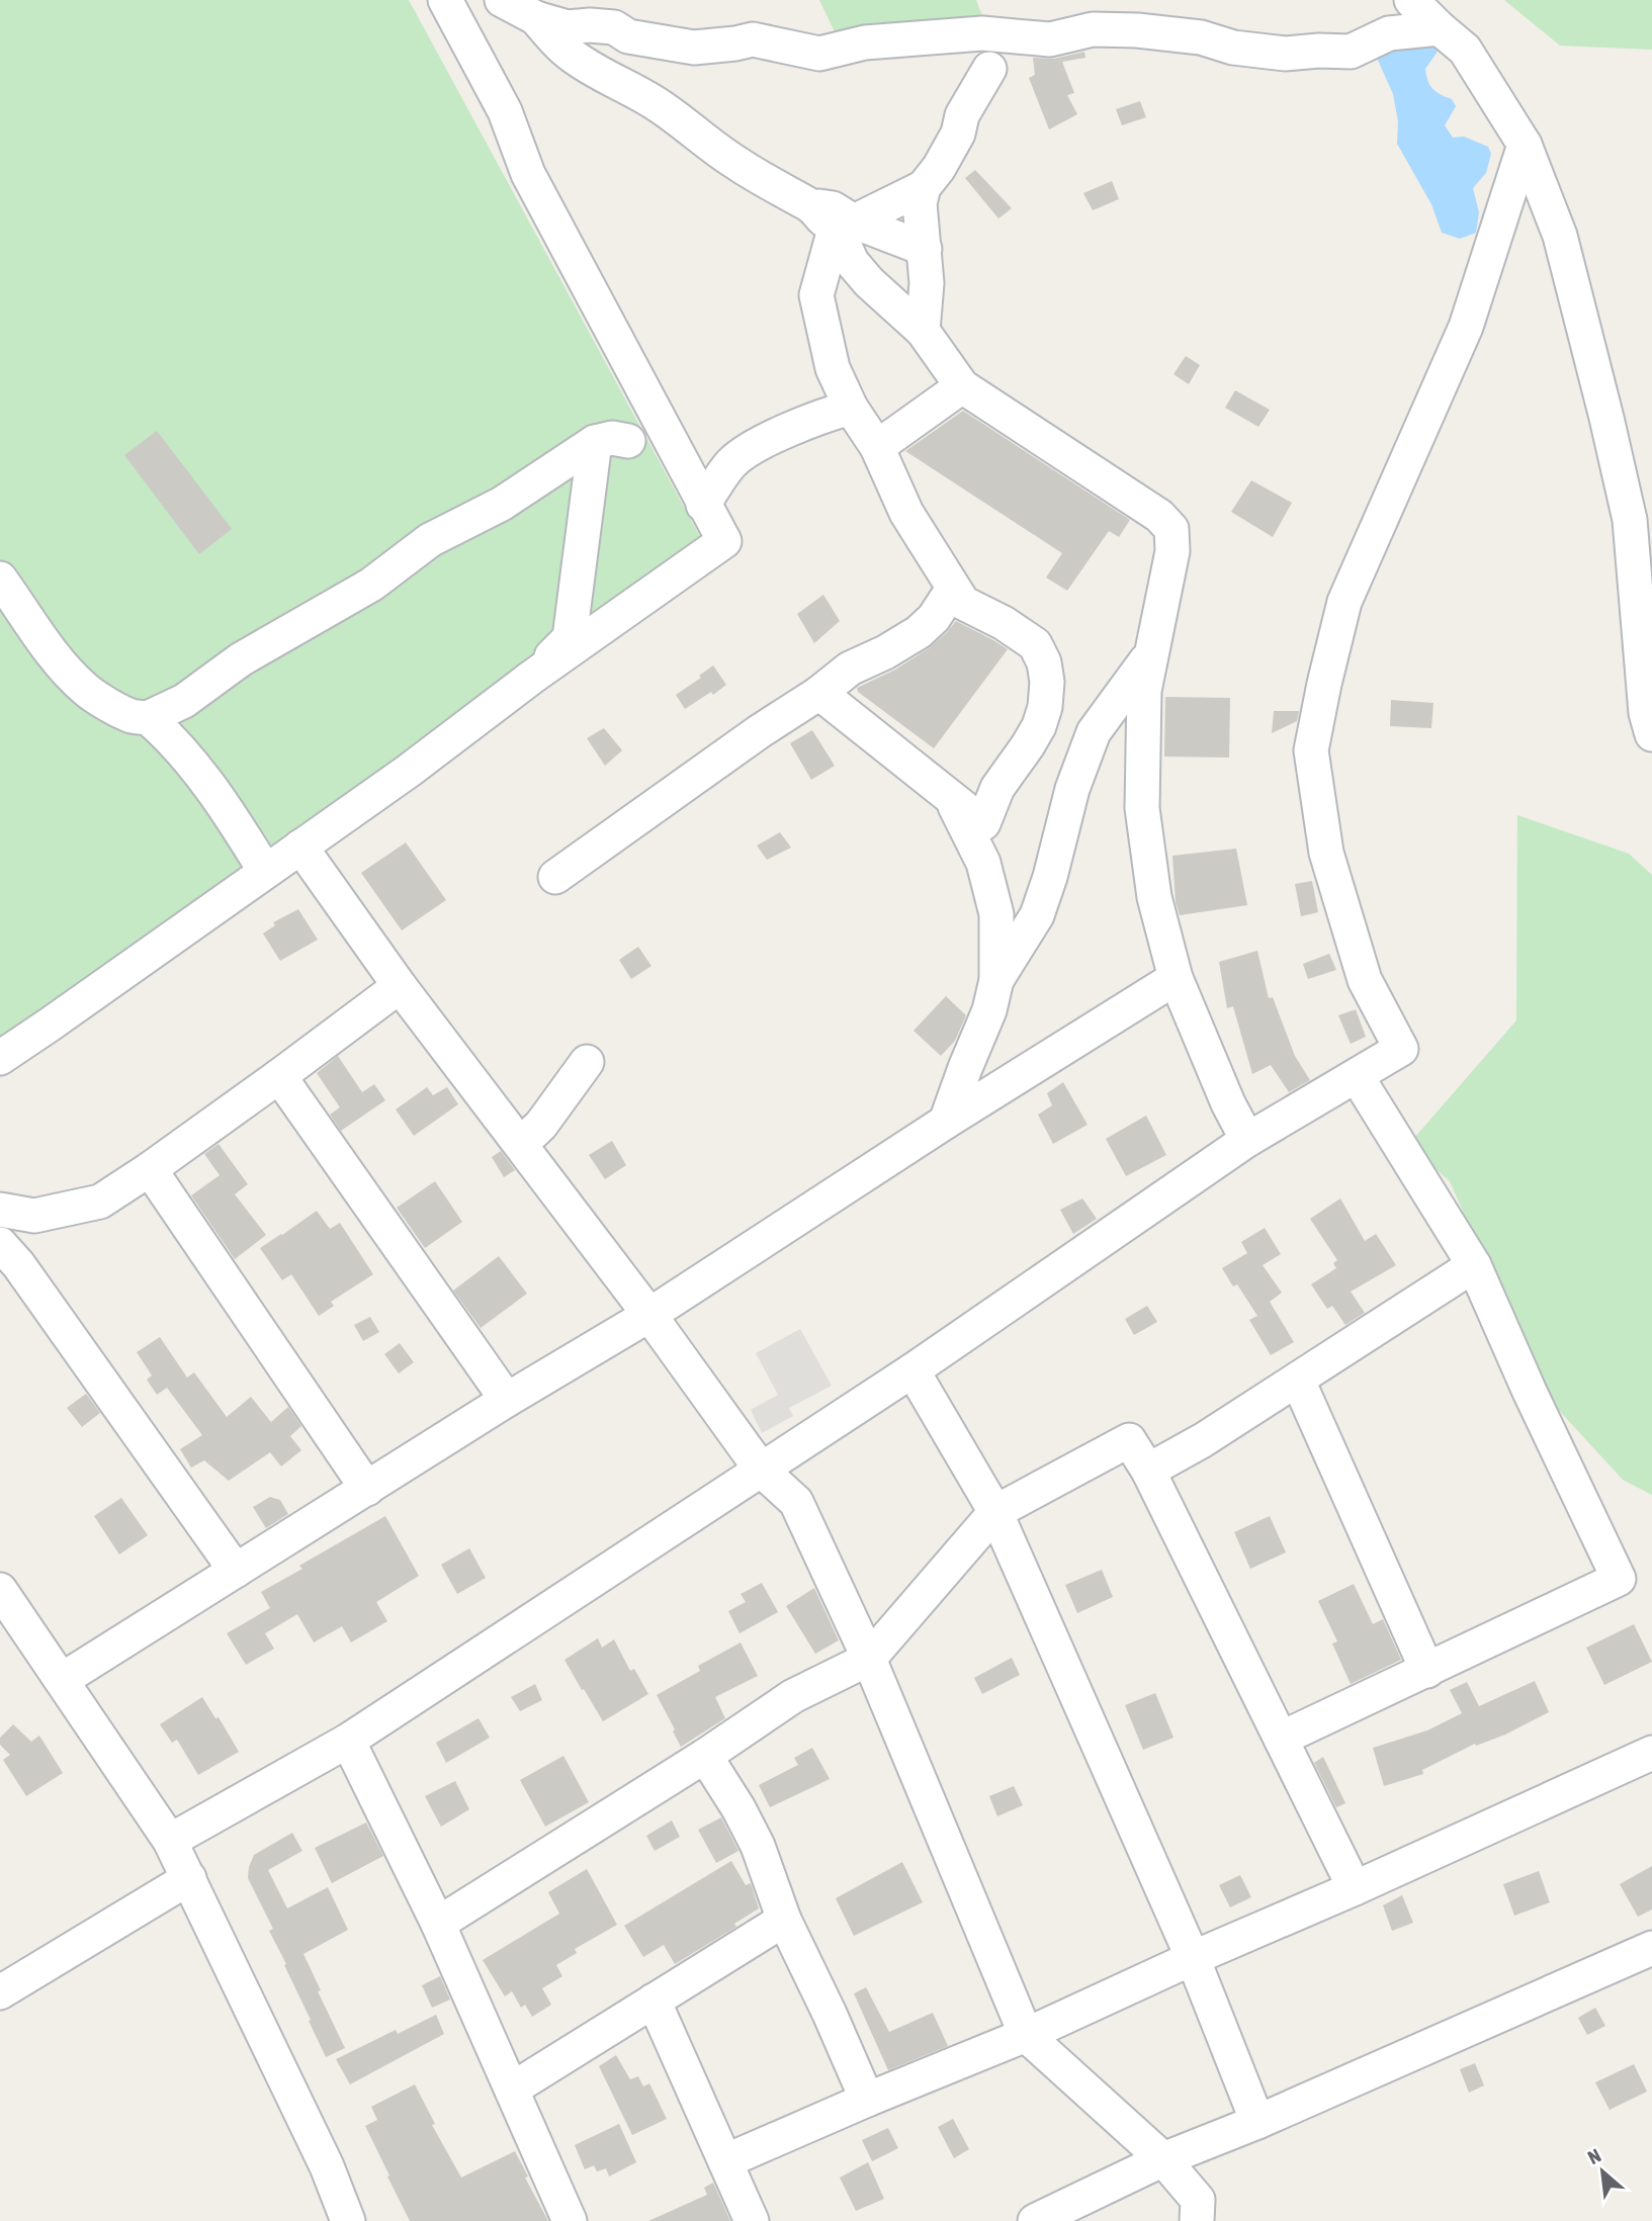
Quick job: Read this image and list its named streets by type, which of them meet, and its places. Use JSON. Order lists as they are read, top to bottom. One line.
{"north":"top left"}
